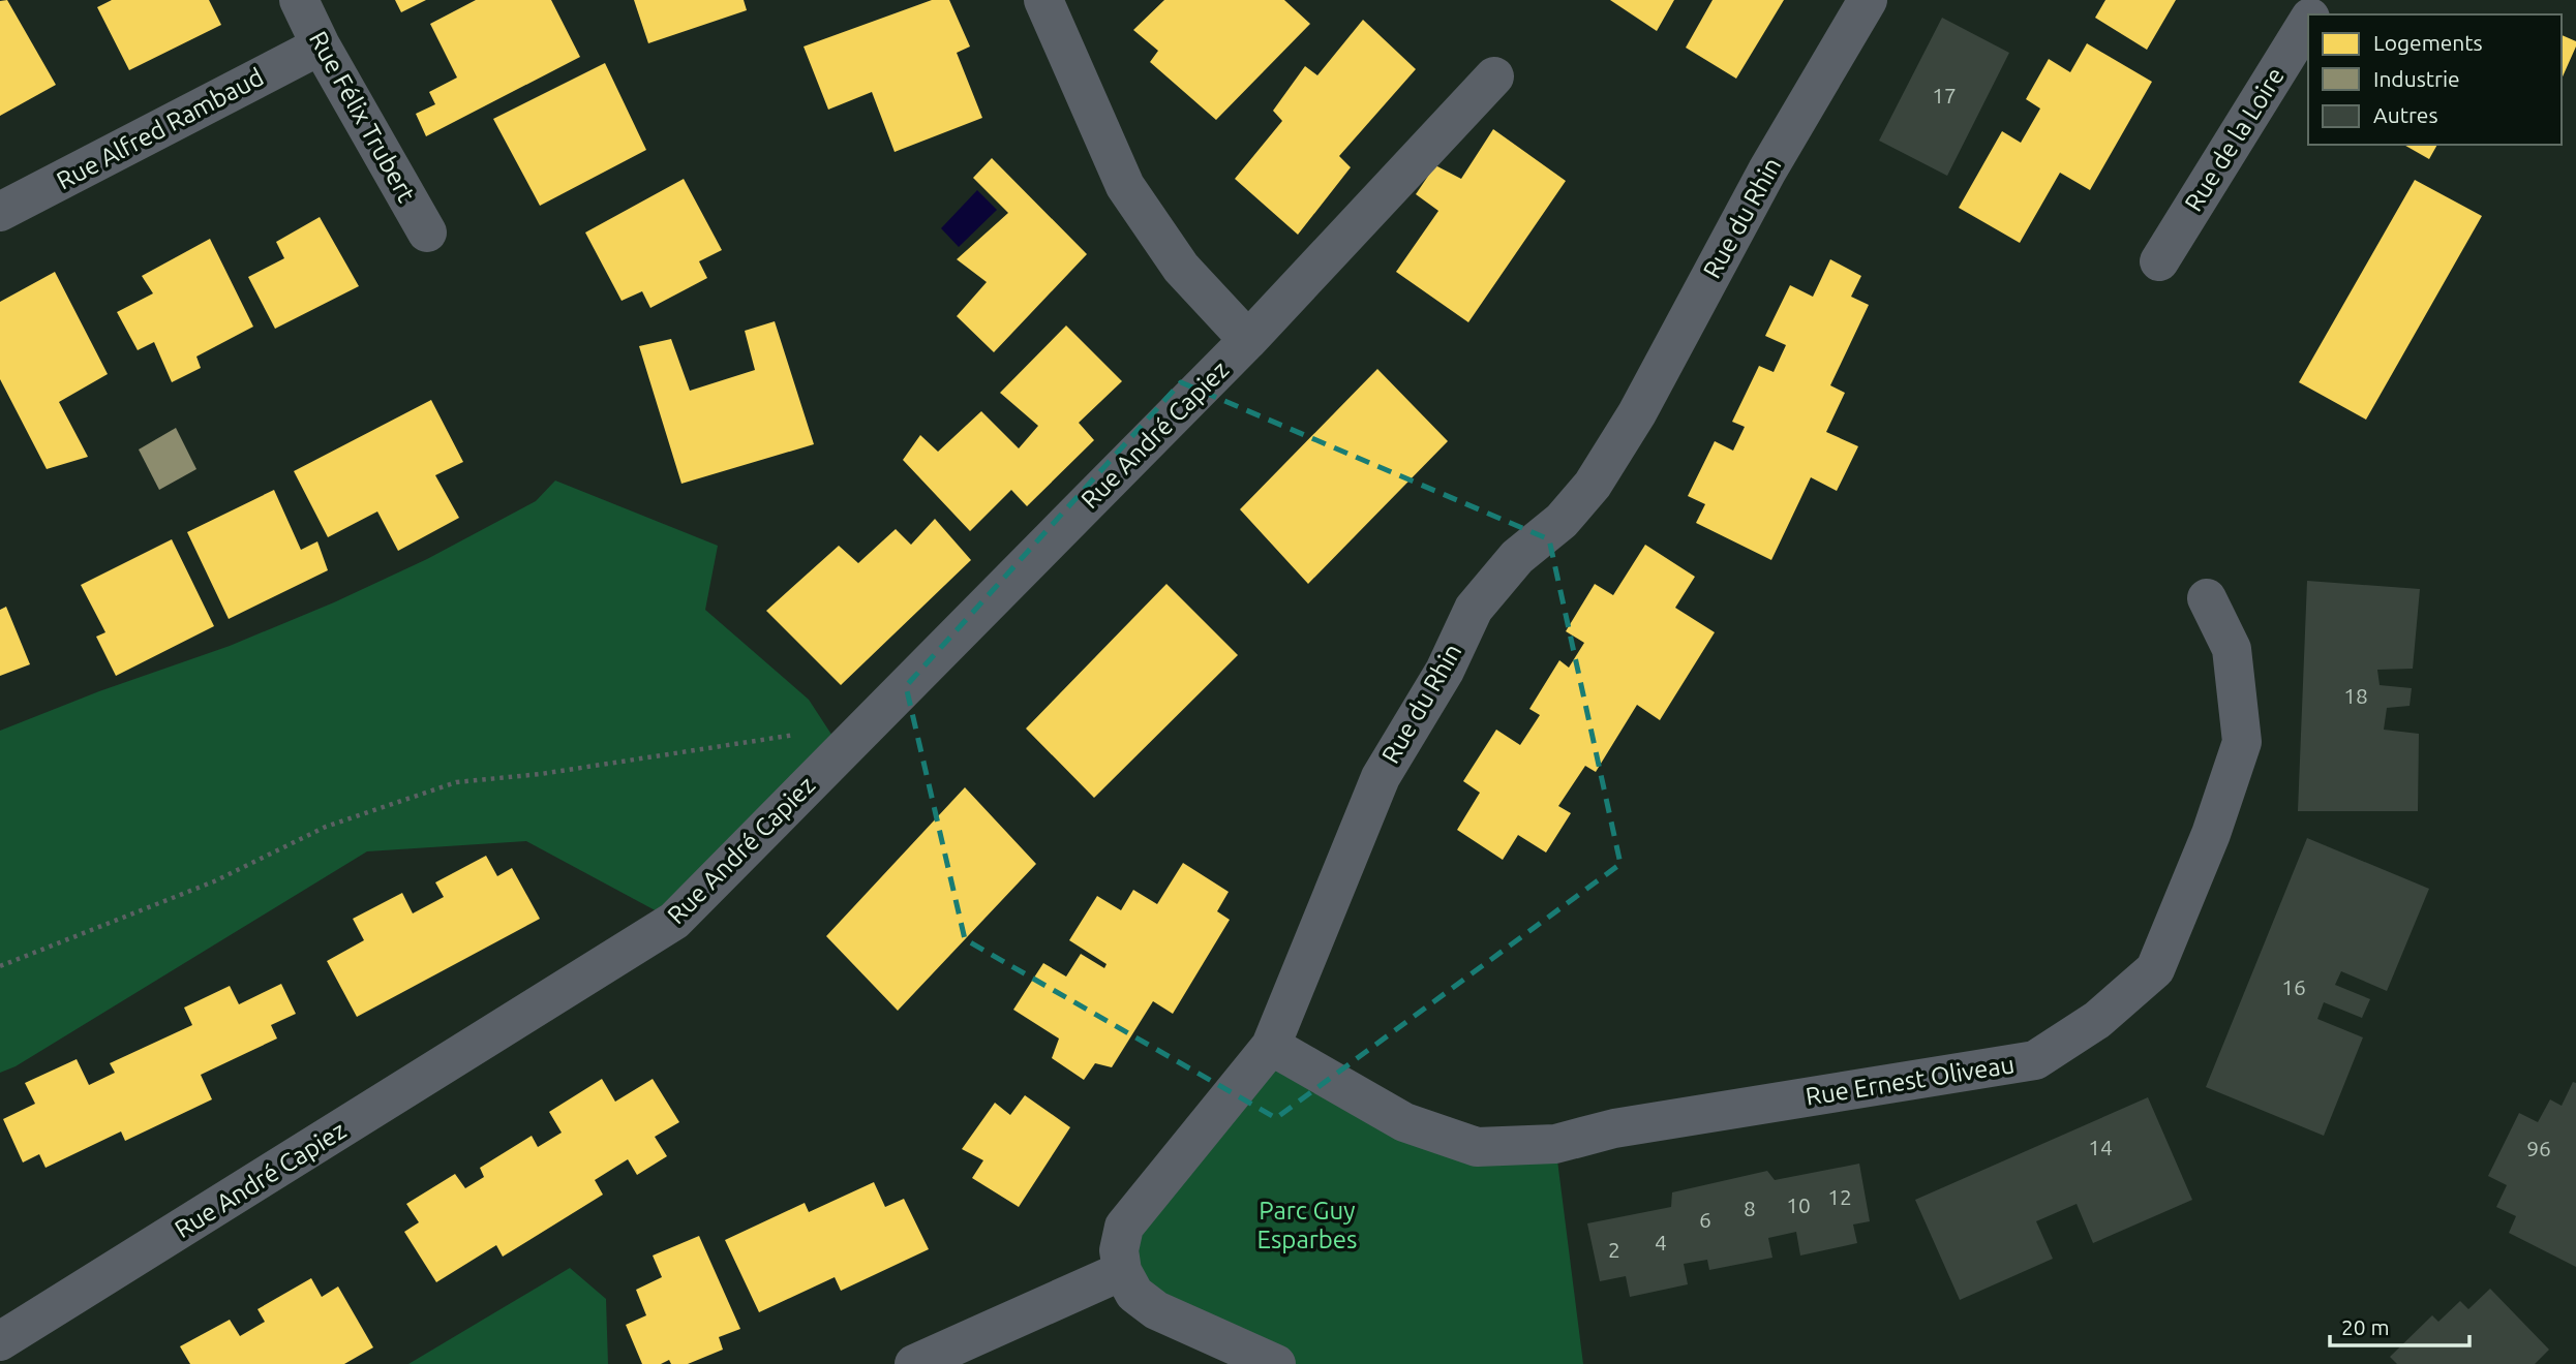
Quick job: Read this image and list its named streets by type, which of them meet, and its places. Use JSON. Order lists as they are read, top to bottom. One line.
{"streets":{"street":["Rue Félix Trubert","Rue Alfred Rambaud","Rue de la Loire","Rue du Rhin","Rue André Capiez","Rue Ernest Oliveau"]},"crossings":[["Rue Félix Trubert","Rue Alfred Rambaud"],["Rue du Rhin","Rue Ernest Oliveau"]],"parks":["Parc Guy Esparbes"],"house_numbers":["17","18","16","14","96","12","10","8","6","4","2"],"legend":["Logements","Industrie","Autres"],"scale_bar":"20 m"}
